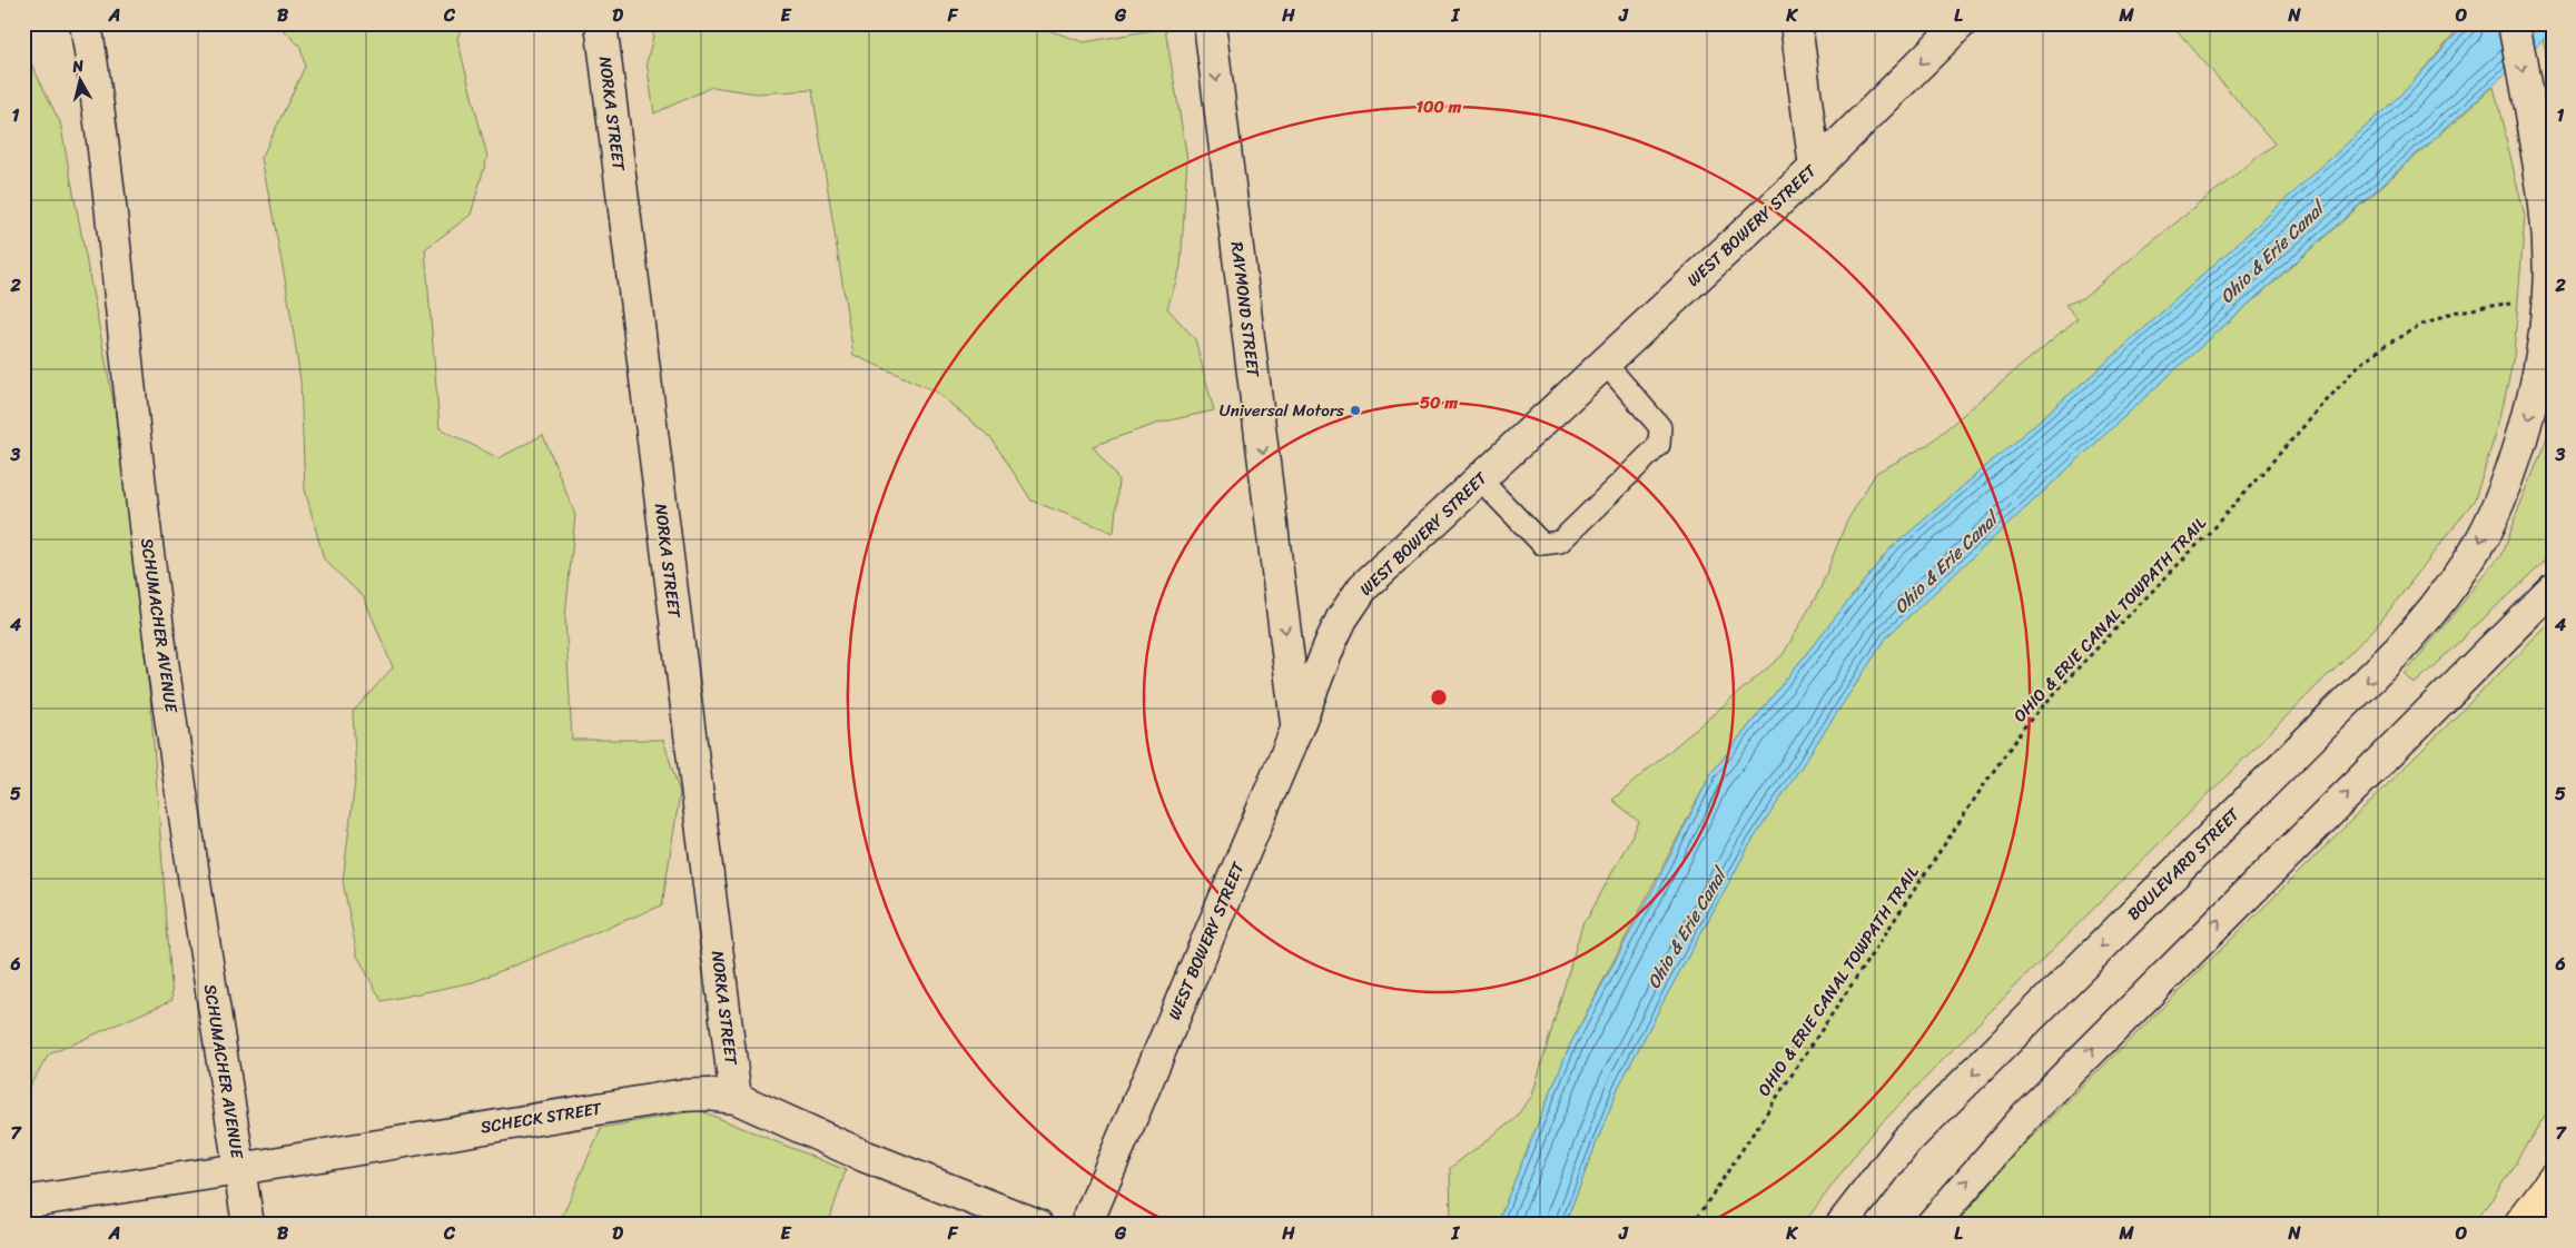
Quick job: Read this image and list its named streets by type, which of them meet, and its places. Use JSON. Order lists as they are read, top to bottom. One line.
{"streets":{"street":["NORKA STREET","WEST BOWERY STREET","RAYMOND STREET","SCHUMACHER AVENUE","BOULEVARD STREET","SCHECK STREET"],"path":["OHIO & ERIE CANAL TOWPATH TRAIL"]},"crossings":[["NORKA STREET","SCHECK STREET"],["WEST BOWERY STREET","RAYMOND STREET"],["SCHUMACHER AVENUE","SCHECK STREET"]],"one_way":["RAYMOND STREET"],"water":["Ohio & Erie Canal"],"places":["Universal Motors"],"north":"top","grid":{"columns":["A","B","C","D","E","F","G","H","I","J","K","L","M","N","O"],"rows":["1","2","3","4","5","6","7"]},"rings":["100 m","50 m"]}
